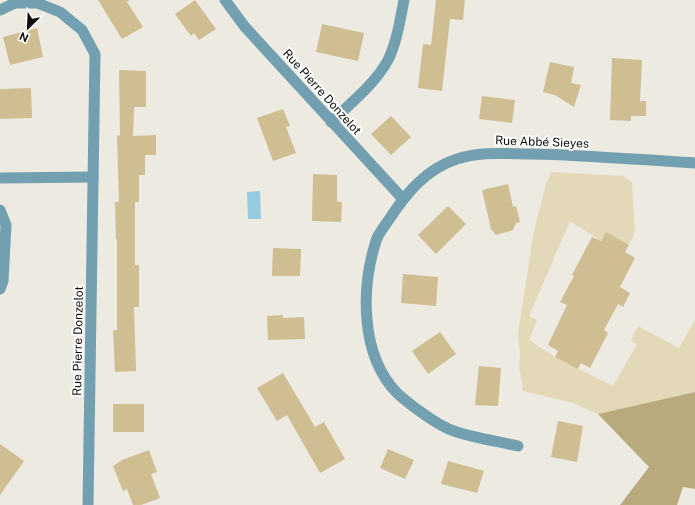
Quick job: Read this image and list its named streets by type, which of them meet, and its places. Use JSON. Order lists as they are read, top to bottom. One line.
{"streets":{"street":["Rue Pierre Donzelot","Rue Abbé Sieyes"]},"crossings":[["Rue Pierre Donzelot","Rue Abbé Sieyes"]],"north":"bottom left"}
